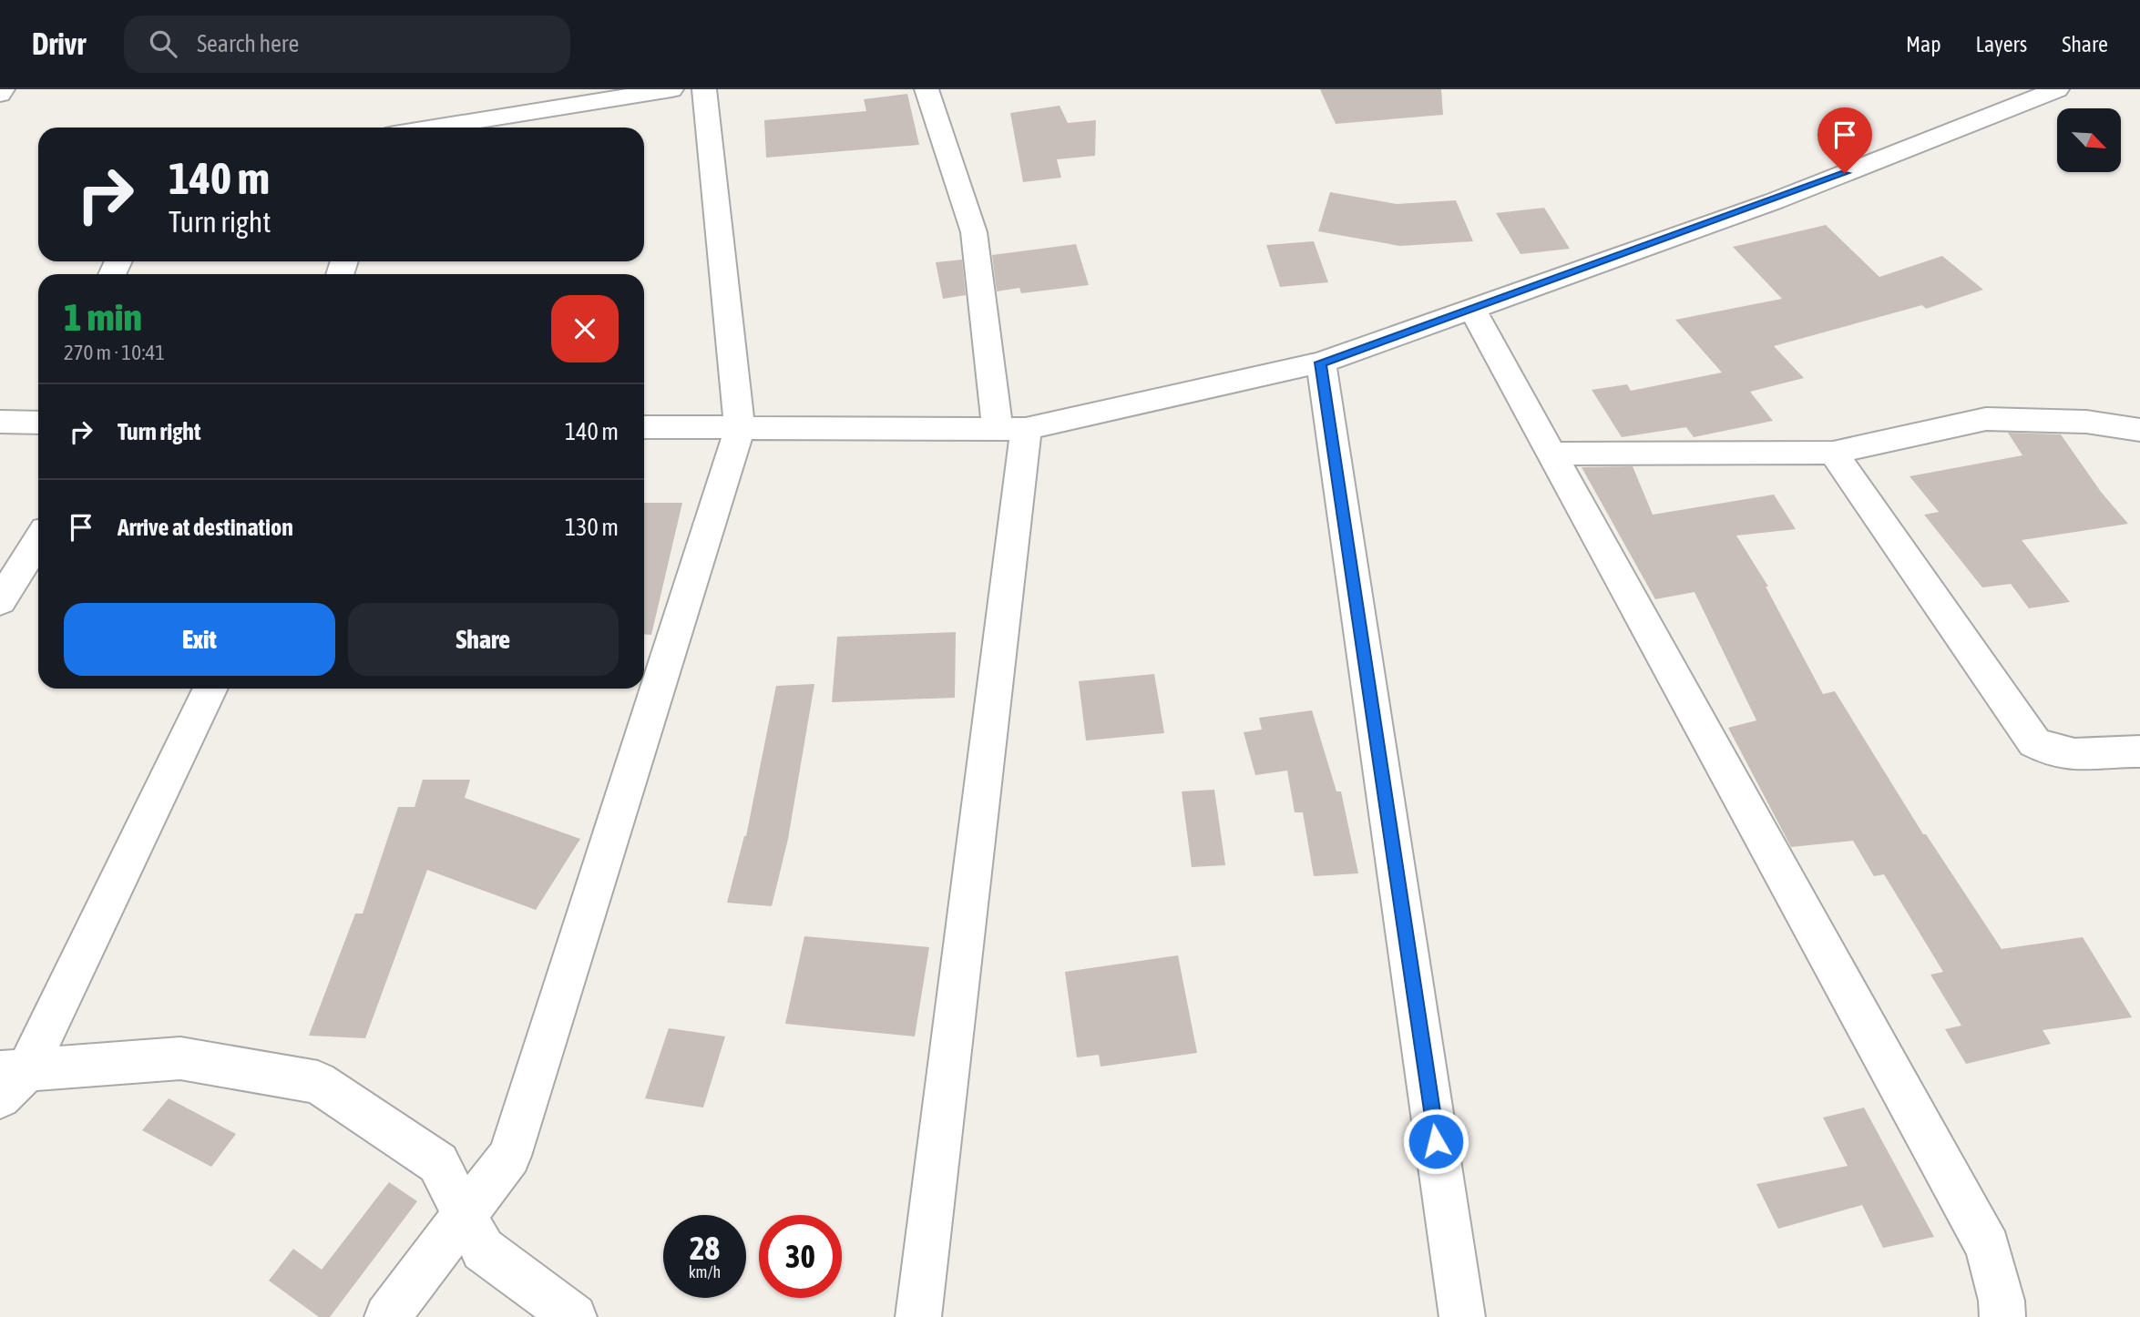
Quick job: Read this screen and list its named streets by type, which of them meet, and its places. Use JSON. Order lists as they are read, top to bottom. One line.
{"north":"bottom right","page":{"header":"Drivr","search":"Search here","nav":["Map","Layers","Share"],"turn":["140 m","Turn right"],"heading":["1 min","270 m · 10:41"],"list":[{"name":"Turn right","value":"140 m"},{"name":"Arrive at destination","value":"130 m"}],"buttons":["Exit","Share"],"speed":"28 km/h","limit":"30"}}
